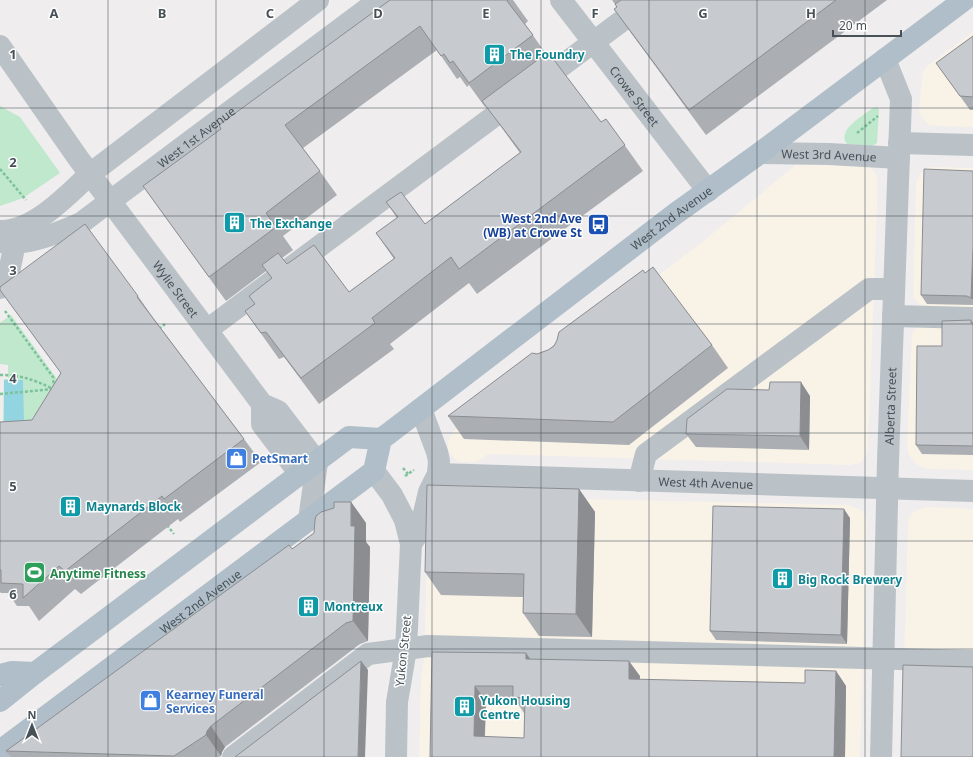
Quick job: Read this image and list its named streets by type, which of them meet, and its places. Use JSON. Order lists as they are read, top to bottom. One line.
{"streets":{"main road":["West 2nd Avenue"],"street":["Crowe Street","West 1st Avenue","West 3rd Avenue","Wylie Street","Alberta Street","West 4th Avenue","Yukon Street"]},"crossings":[["Crowe Street","West 2nd Avenue"],["West 1st Avenue","Wylie Street"],["West 3rd Avenue","West 2nd Avenue"],["West 3rd Avenue","Alberta Street"],["West 2nd Avenue","Alberta Street"],["West 2nd Avenue","Yukon Street"],["Alberta Street","West 4th Avenue"],["West 4th Avenue","Yukon Street"]],"places":{"building":["The Foundry","The Exchange","Maynards Block","Big Rock Brewery","Montreux","Yukon Housing Centre"],"bus stop":["West 2nd Ave (WB) at Crowe St"],"shop":["PetSmart","Kearney Funeral Services"],"sports":["Anytime Fitness"]},"scale_bar":"20 m","north":"top","grid":{"columns":["A","B","C","D","E","F","G","H"],"rows":["1","2","3","4","5","6"]}}
